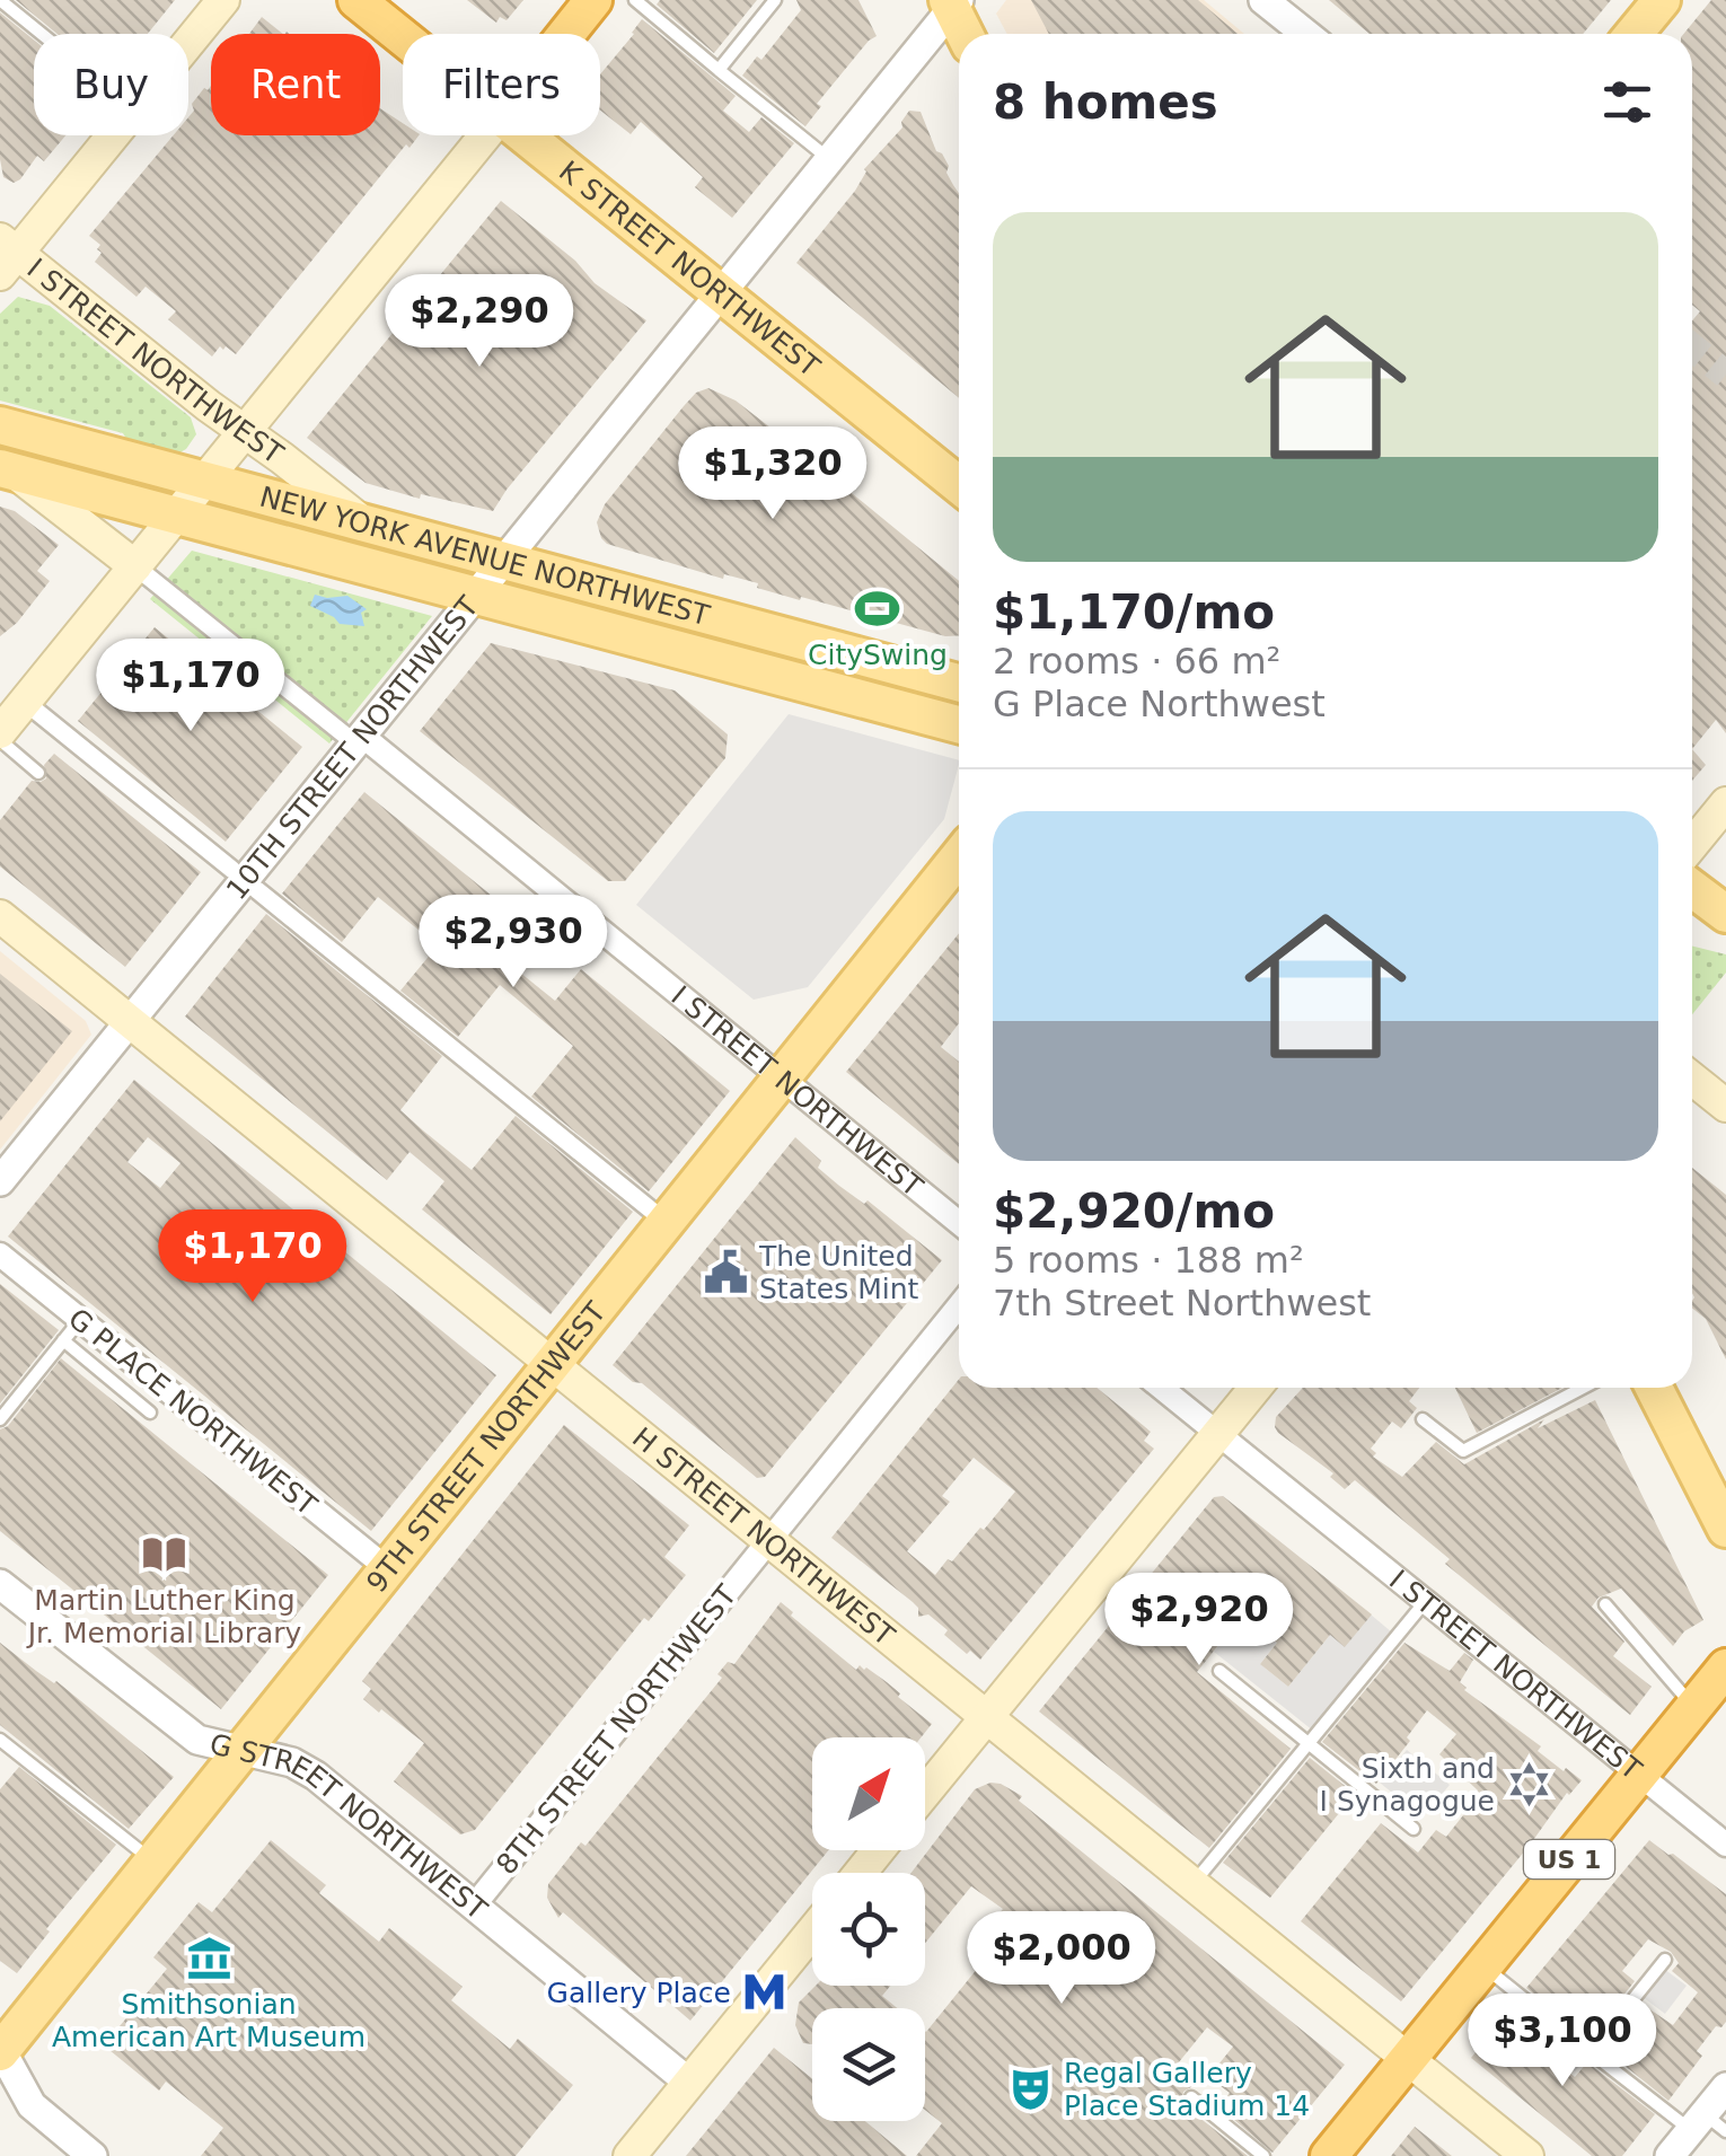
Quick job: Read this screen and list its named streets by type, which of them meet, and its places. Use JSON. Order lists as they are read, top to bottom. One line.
{"streets":{"highway":["K STREET NORTHWEST","US 1"],"main road":["I STREET NORTHWEST","NEW YORK AVENUE NORTHWEST","9TH STREET NORTHWEST","H STREET NORTHWEST"],"street":["10TH STREET NORTHWEST","G PLACE NORTHWEST","8TH STREET NORTHWEST","G STREET NORTHWEST"]},"crossings":[["K STREET NORTHWEST","10TH STREET NORTHWEST"],["I STREET NORTHWEST","NEW YORK AVENUE NORTHWEST"],["I STREET NORTHWEST","10TH STREET NORTHWEST"],["I STREET NORTHWEST","9TH STREET NORTHWEST"],["I STREET NORTHWEST","US 1"],["NEW YORK AVENUE NORTHWEST","10TH STREET NORTHWEST"],["10TH STREET NORTHWEST","H STREET NORTHWEST"],["G PLACE NORTHWEST","9TH STREET NORTHWEST"],["9TH STREET NORTHWEST","H STREET NORTHWEST"],["9TH STREET NORTHWEST","G STREET NORTHWEST"],["H STREET NORTHWEST","8TH STREET NORTHWEST"],["H STREET NORTHWEST","US 1"],["8TH STREET NORTHWEST","G STREET NORTHWEST"]],"places":{"sports":["CitySwing"],"public building":["The United States Mint"],"library":["Martin Luther King Jr. Memorial Library"],"synagogue":["Sixth and I Synagogue"],"museum":["Smithsonian American Art Museum"],"metro station":["Gallery Place"],"theatre":["Regal Gallery Place Stadium 14"]},"north":"top right","page":{"chip":["Buy","Rent","Filters"],"heading":"8 homes","list":[{"name":"$1,170/mo","note":"2 rooms · 66 m² · G Place Northwest"},{"name":"$2,920/mo","note":"5 rooms · 188 m² · 7th Street Northwest"}],"price":["$2,290","$1,320","$1,170","$2,930","$1,170","$2,920","$2,000","$3,100"]}}
